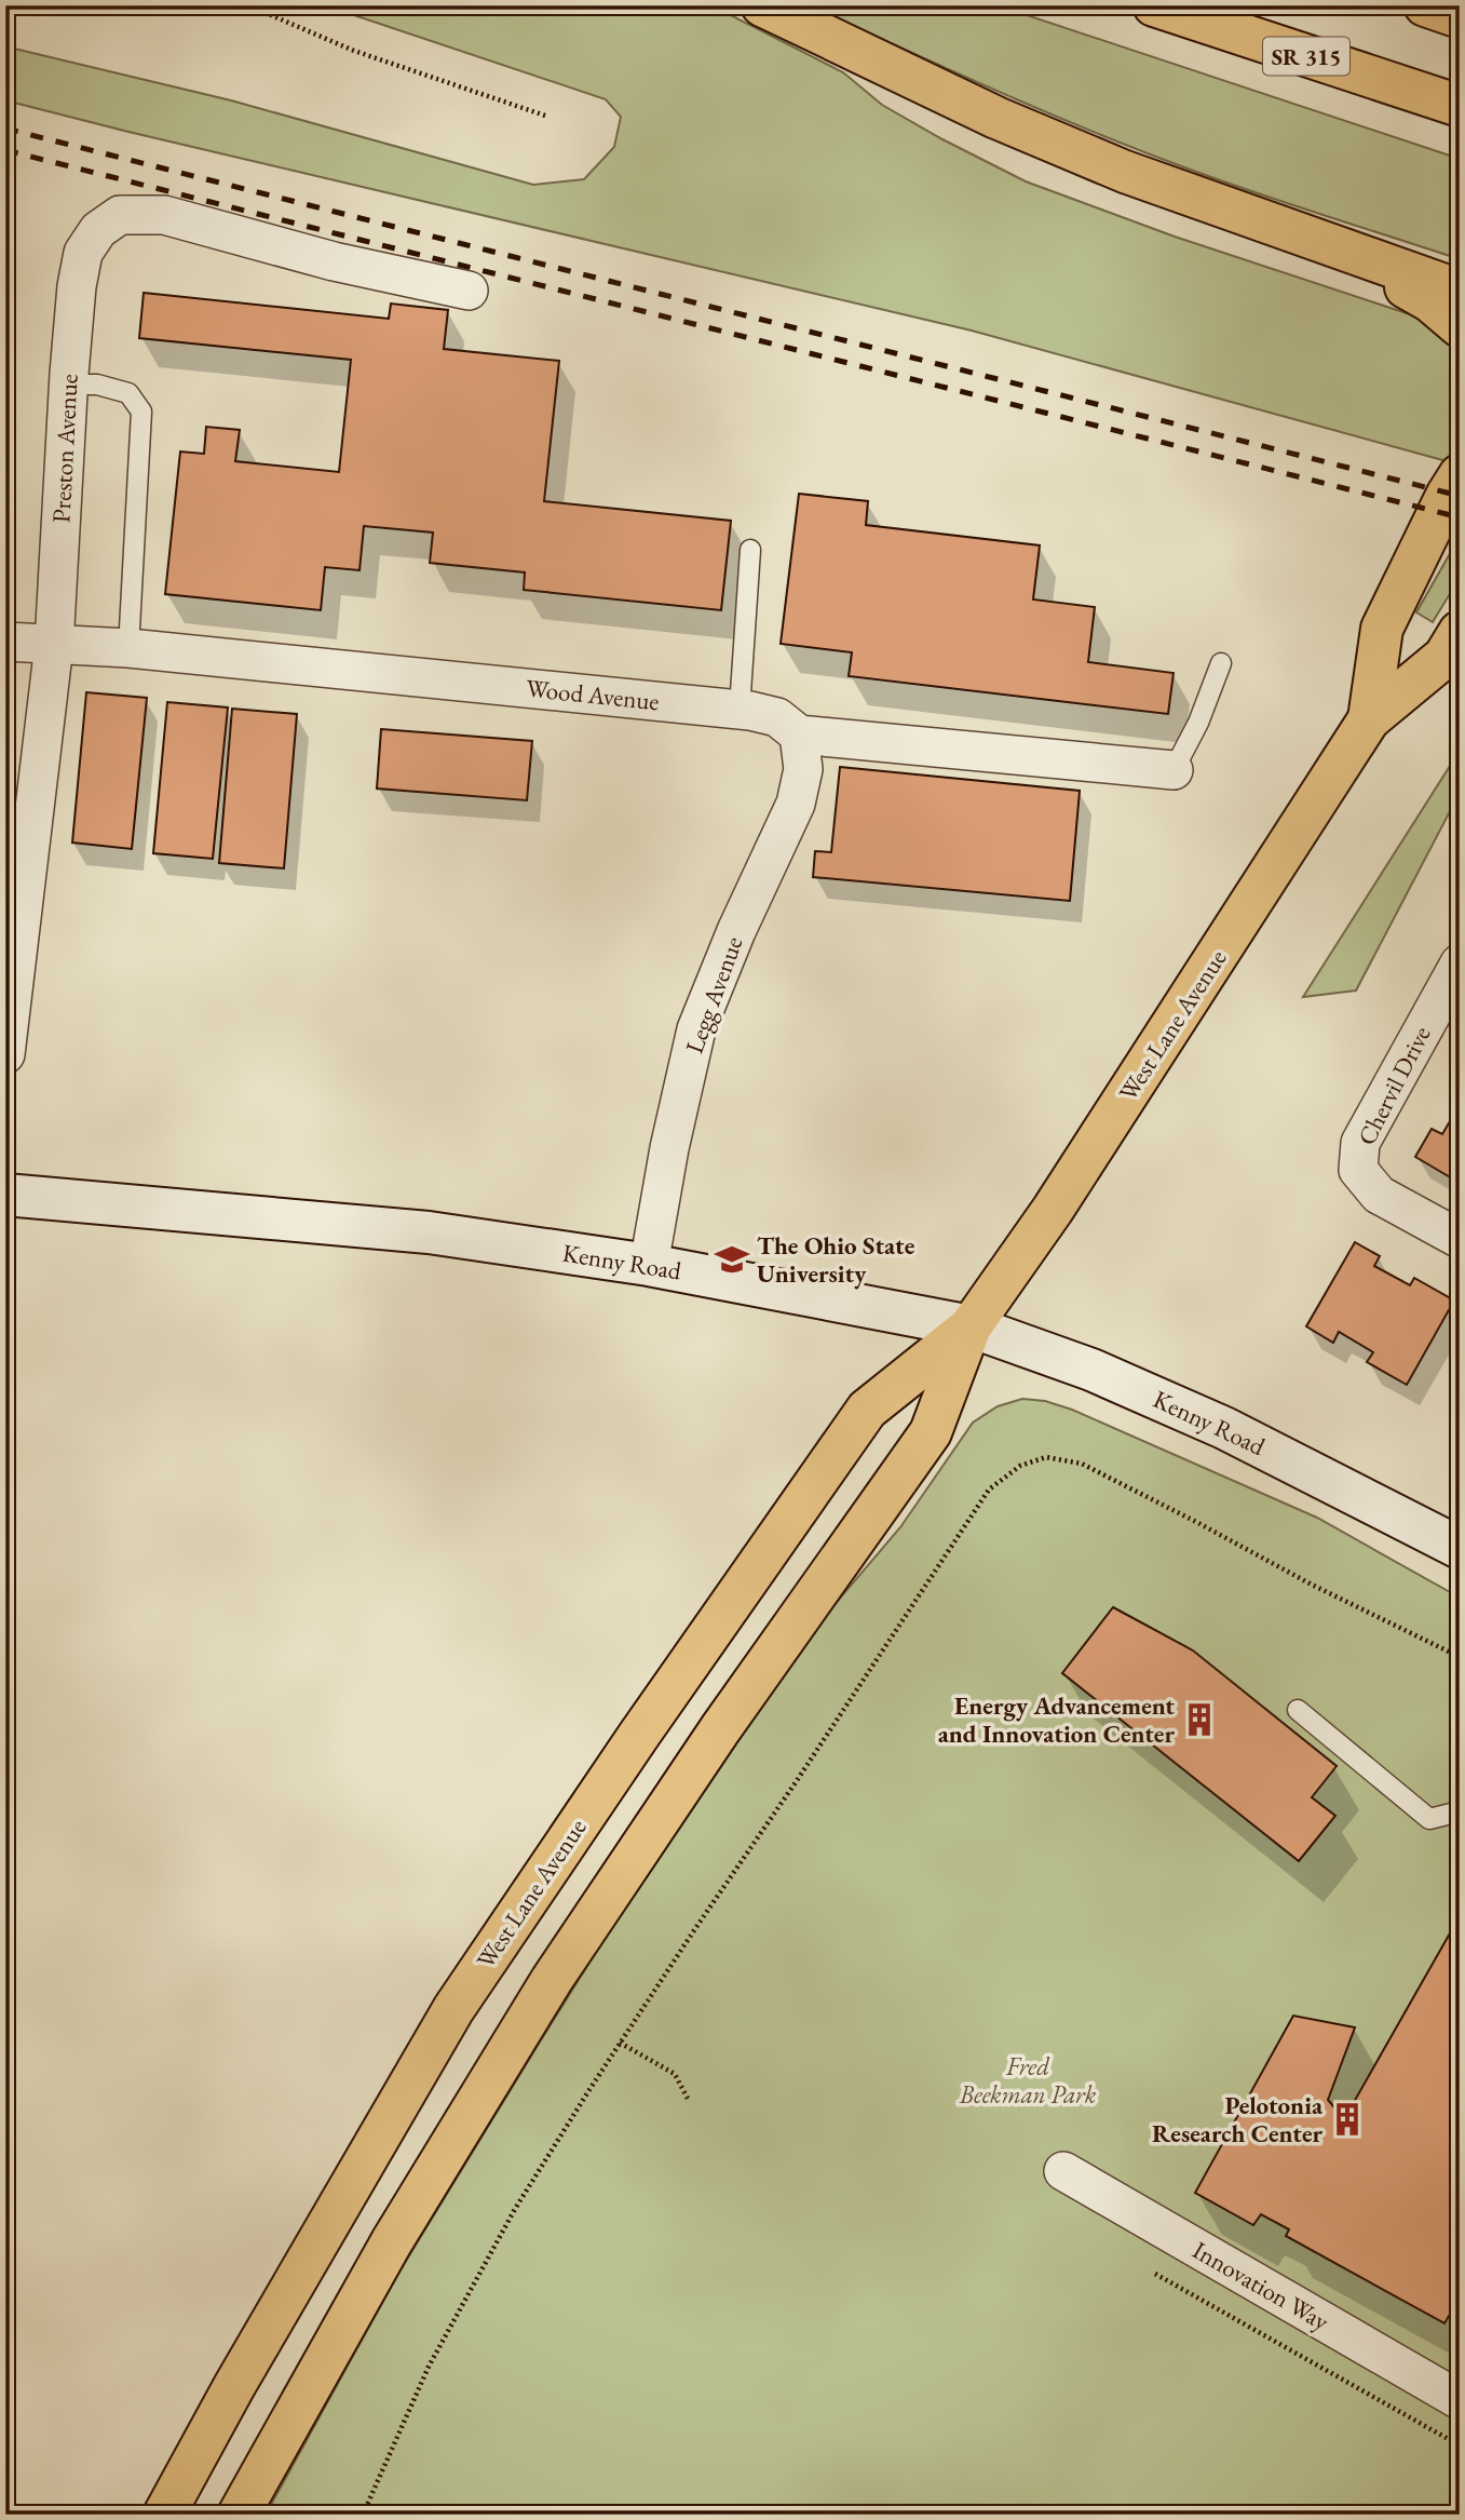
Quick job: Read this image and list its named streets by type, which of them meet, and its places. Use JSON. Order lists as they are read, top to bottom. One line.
{"streets":{"main road":["SR 315","West Lane Avenue","Kenny Road"],"street":["Preston Avenue","Wood Avenue","Legg Avenue","Chervil Drive","Innovation Way"]},"crossings":[["Preston Avenue","Wood Avenue"],["Wood Avenue","Legg Avenue"],["Legg Avenue","Kenny Road"],["West Lane Avenue","Kenny Road"]],"parks":["Fred Beekman Park"],"places":{"school or university":["The Ohio State University"],"building":["Energy Advancement and Innovation Center","Pelotonia Research Center"]}}
